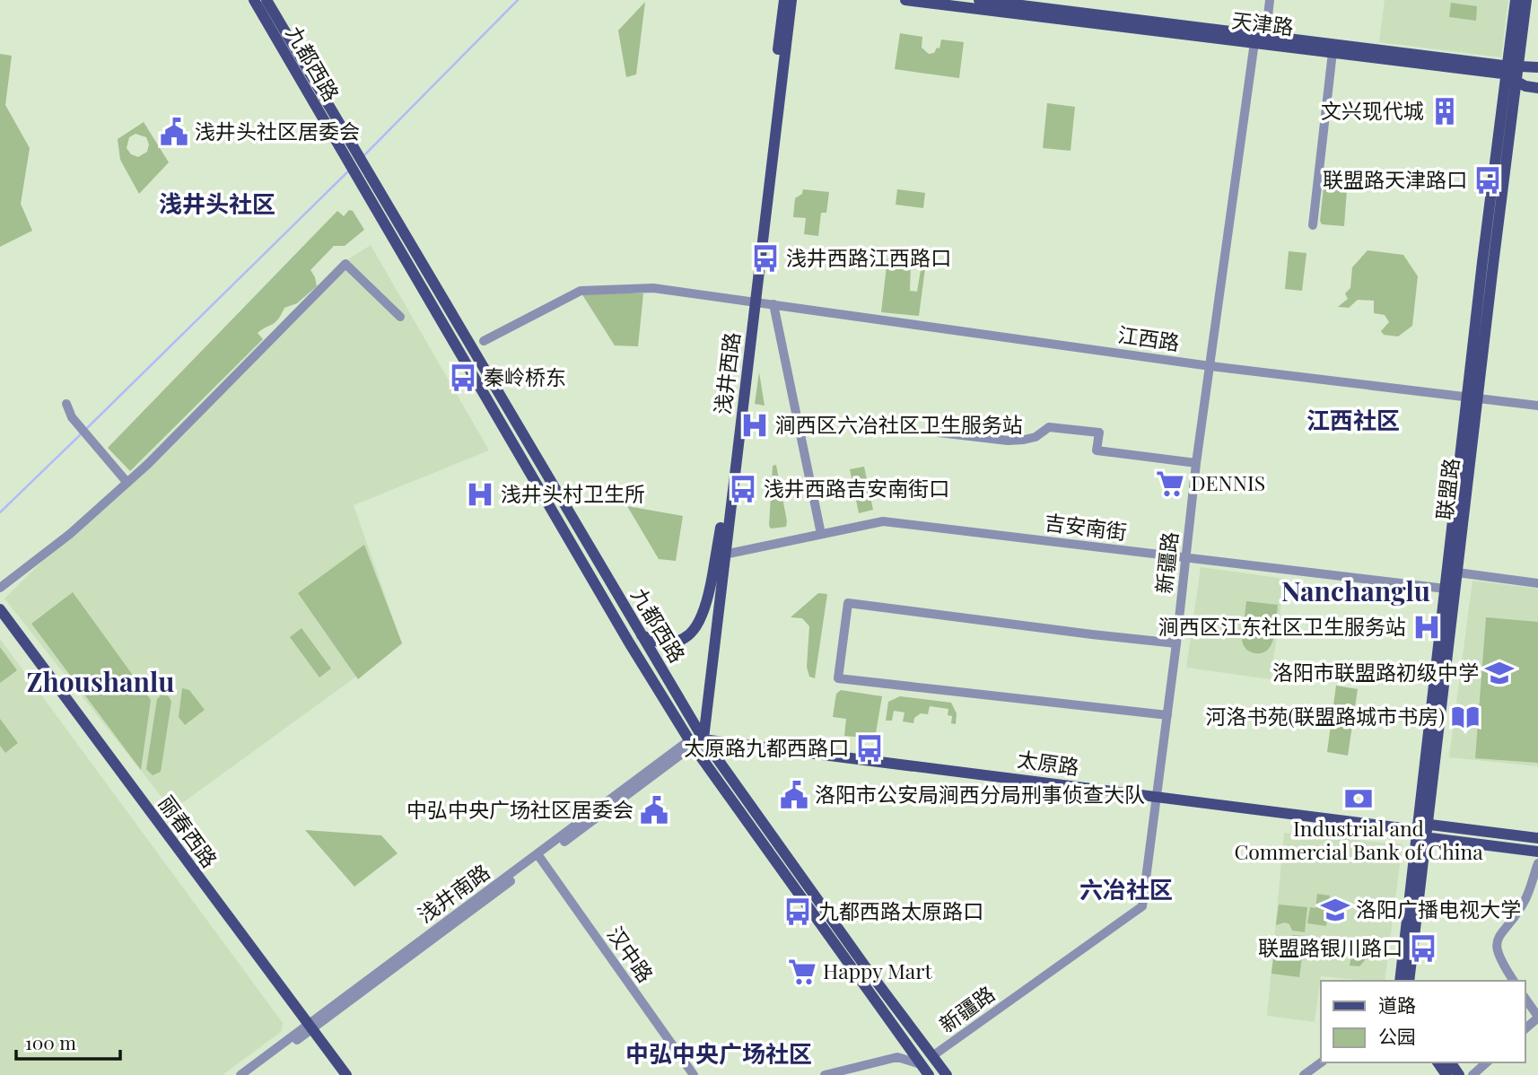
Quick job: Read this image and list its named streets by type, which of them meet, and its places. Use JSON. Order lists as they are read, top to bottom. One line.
{"streets":{"main road":["天津路","九都西路","浅井西路","联盟路","太原路","丽春西路"],"street":["江西路","吉安南街","新疆路","浅井南路","汉中路"]},"crossings":[["天津路","联盟路"],["天津路","新疆路"],["九都西路","浅井西路"],["九都西路","新疆路"],["九都西路","太原路"],["九都西路","浅井南路"],["江西路","浅井西路"],["江西路","联盟路"],["江西路","新疆路"],["浅井西路","吉安南街"],["浅井西路","太原路"],["联盟路","吉安南街"],["联盟路","太原路"],["吉安南街","新疆路"],["新疆路","太原路"],["太原路","浅井南路"],["丽春西路","浅井南路"],["浅井南路","汉中路"]],"districts":["浅井头社区","江西社区","Nanchanglu","Zhoushanlu","六冶社区","中弘中央广场社区"],"places":{"building":["文兴现代城"],"public building":["浅井头社区居委会","洛阳市公安局涧西分局刑事侦查大队","中弘中央广场社区居委会"],"bus stop":["联盟路天津路口","浅井西路江西路口","秦岭桥东","浅井西路吉安南街口","太原路九都西路口","九都西路太原路口","联盟路银川路口"],"hospital":["涧西区六冶社区卫生服务站","浅井头村卫生所","涧西区江东社区卫生服务站"],"supermarket":["DENNIS","Happy Mart"],"school or university":["洛阳市联盟路初级中学","洛阳广播电视大学"],"library":["河洛书苑(联盟路城市书房)"],"bank":["Industrial and Commercial Bank of China"]},"legend":["道路","公园"],"scale_bar":"100 m"}
